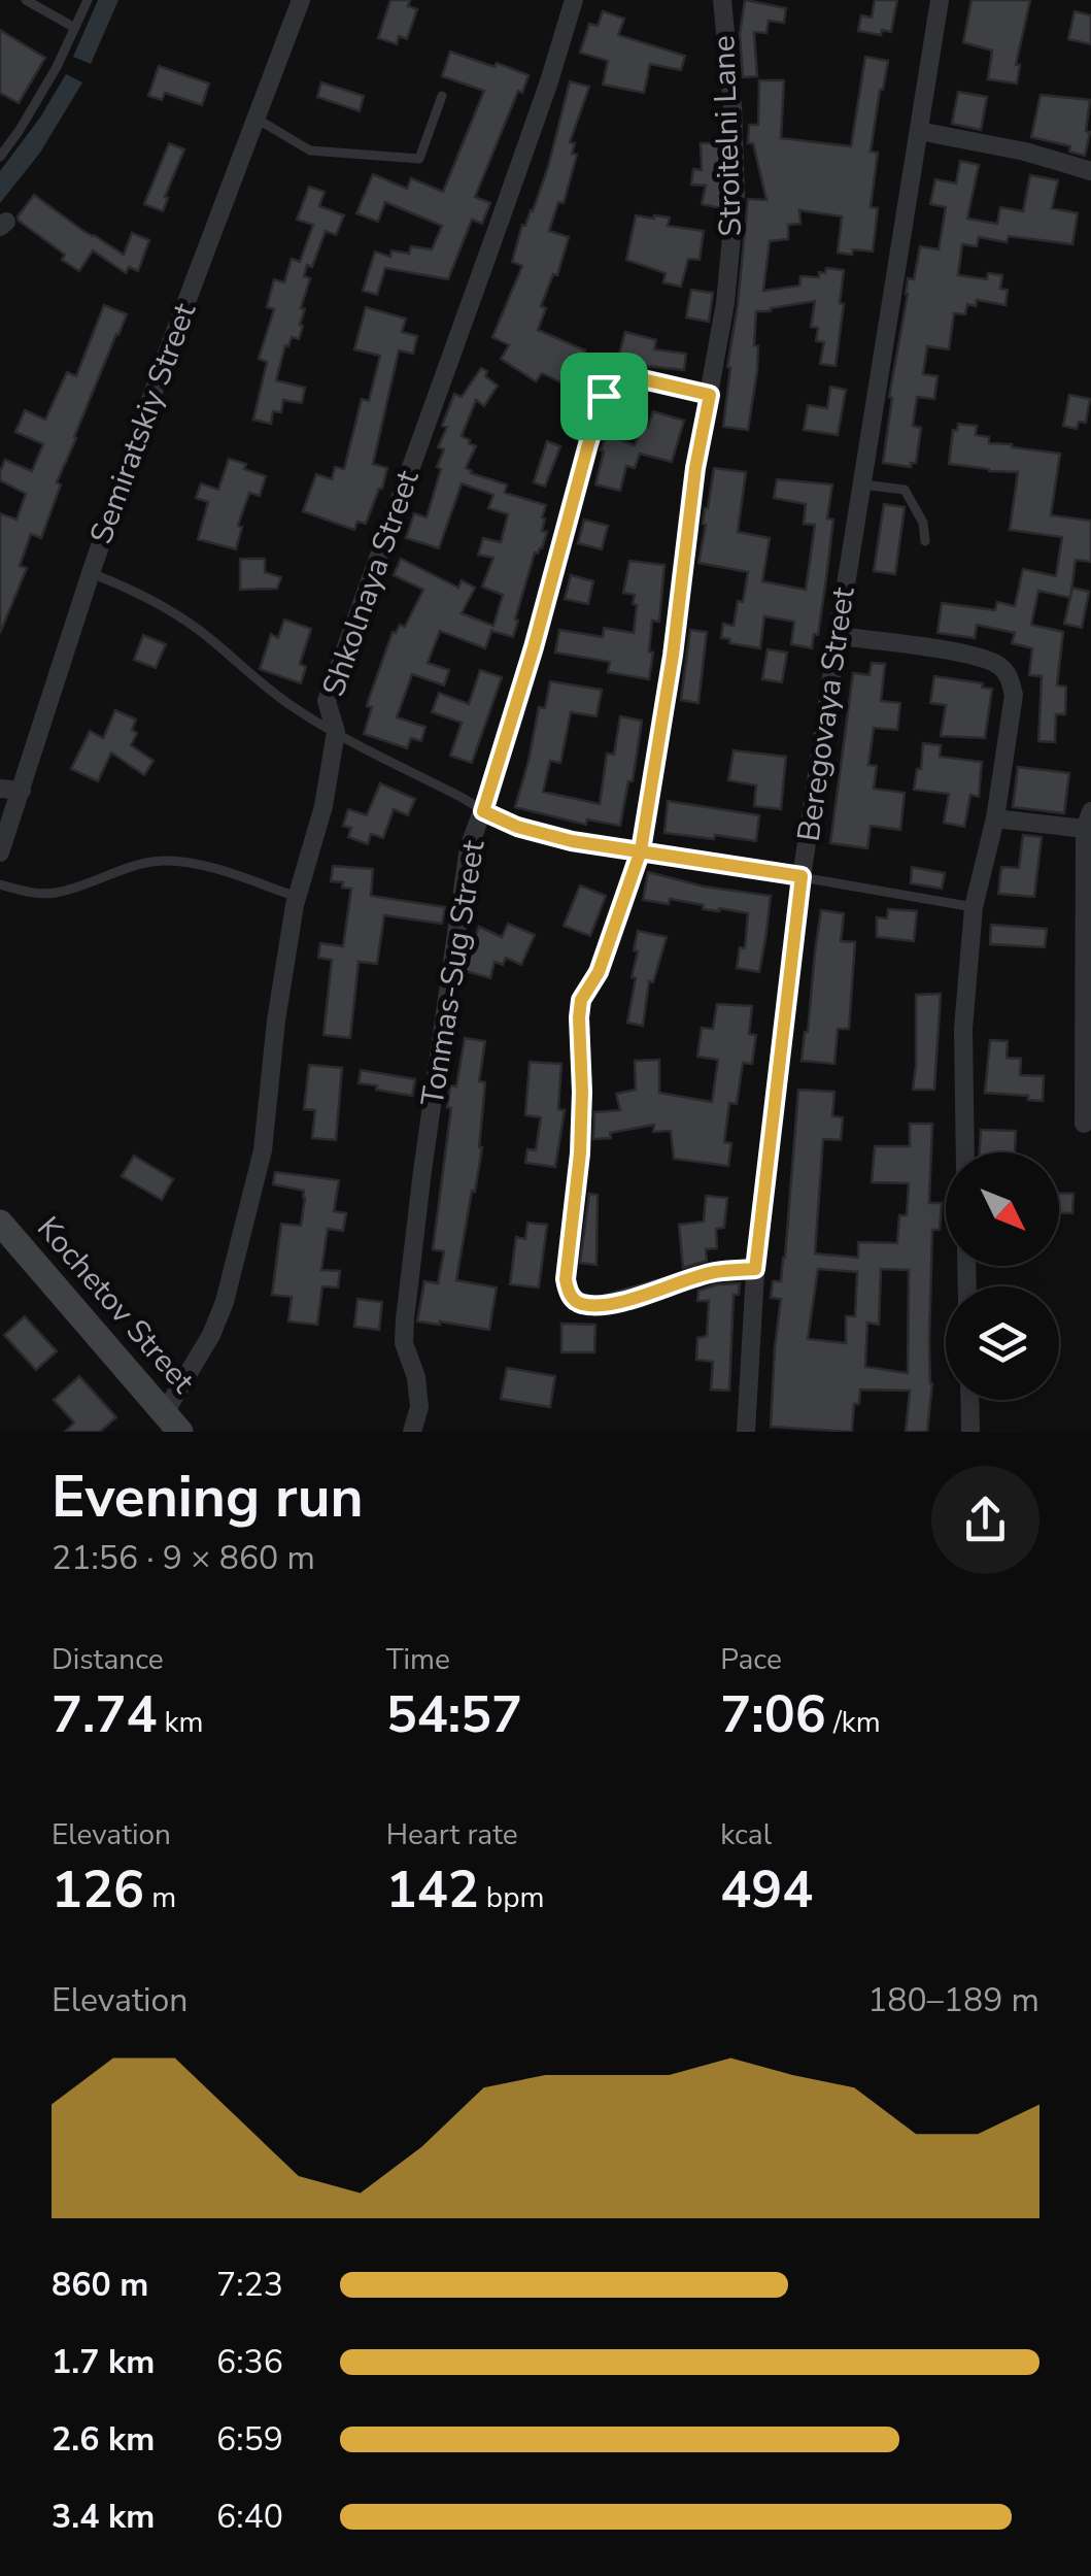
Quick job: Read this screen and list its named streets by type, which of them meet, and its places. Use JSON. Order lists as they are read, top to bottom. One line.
{"streets":{"street":["Stroitelni Lane","Semiratskiy Street","Shkolnaya Street","Beregovaya Street","Tonmas-Sug Street","Kochetov Street"]},"crossings":[["Stroitelni Lane","Beregovaya Street"],["Stroitelni Lane","Tonmas-Sug Street"],["Shkolnaya Street","Kochetov Street"]],"north":"bottom right","page":{"heading":["Evening run","21:56 · 9 × 860 m"],"stats":[["Distance","7.74 km"],["Time","54:57"],["Pace","7:06 /km"],["Elevation","126 m"],["Heart rate","142 bpm"],["kcal","494"]],"chart":["Elevation","180–189 m"],"list":[{"name":"860 m","note":"7:23"},{"name":"1.7 km","note":"6:36"},{"name":"2.6 km","note":"6:59"},{"name":"3.4 km","note":"6:40"}]}}
